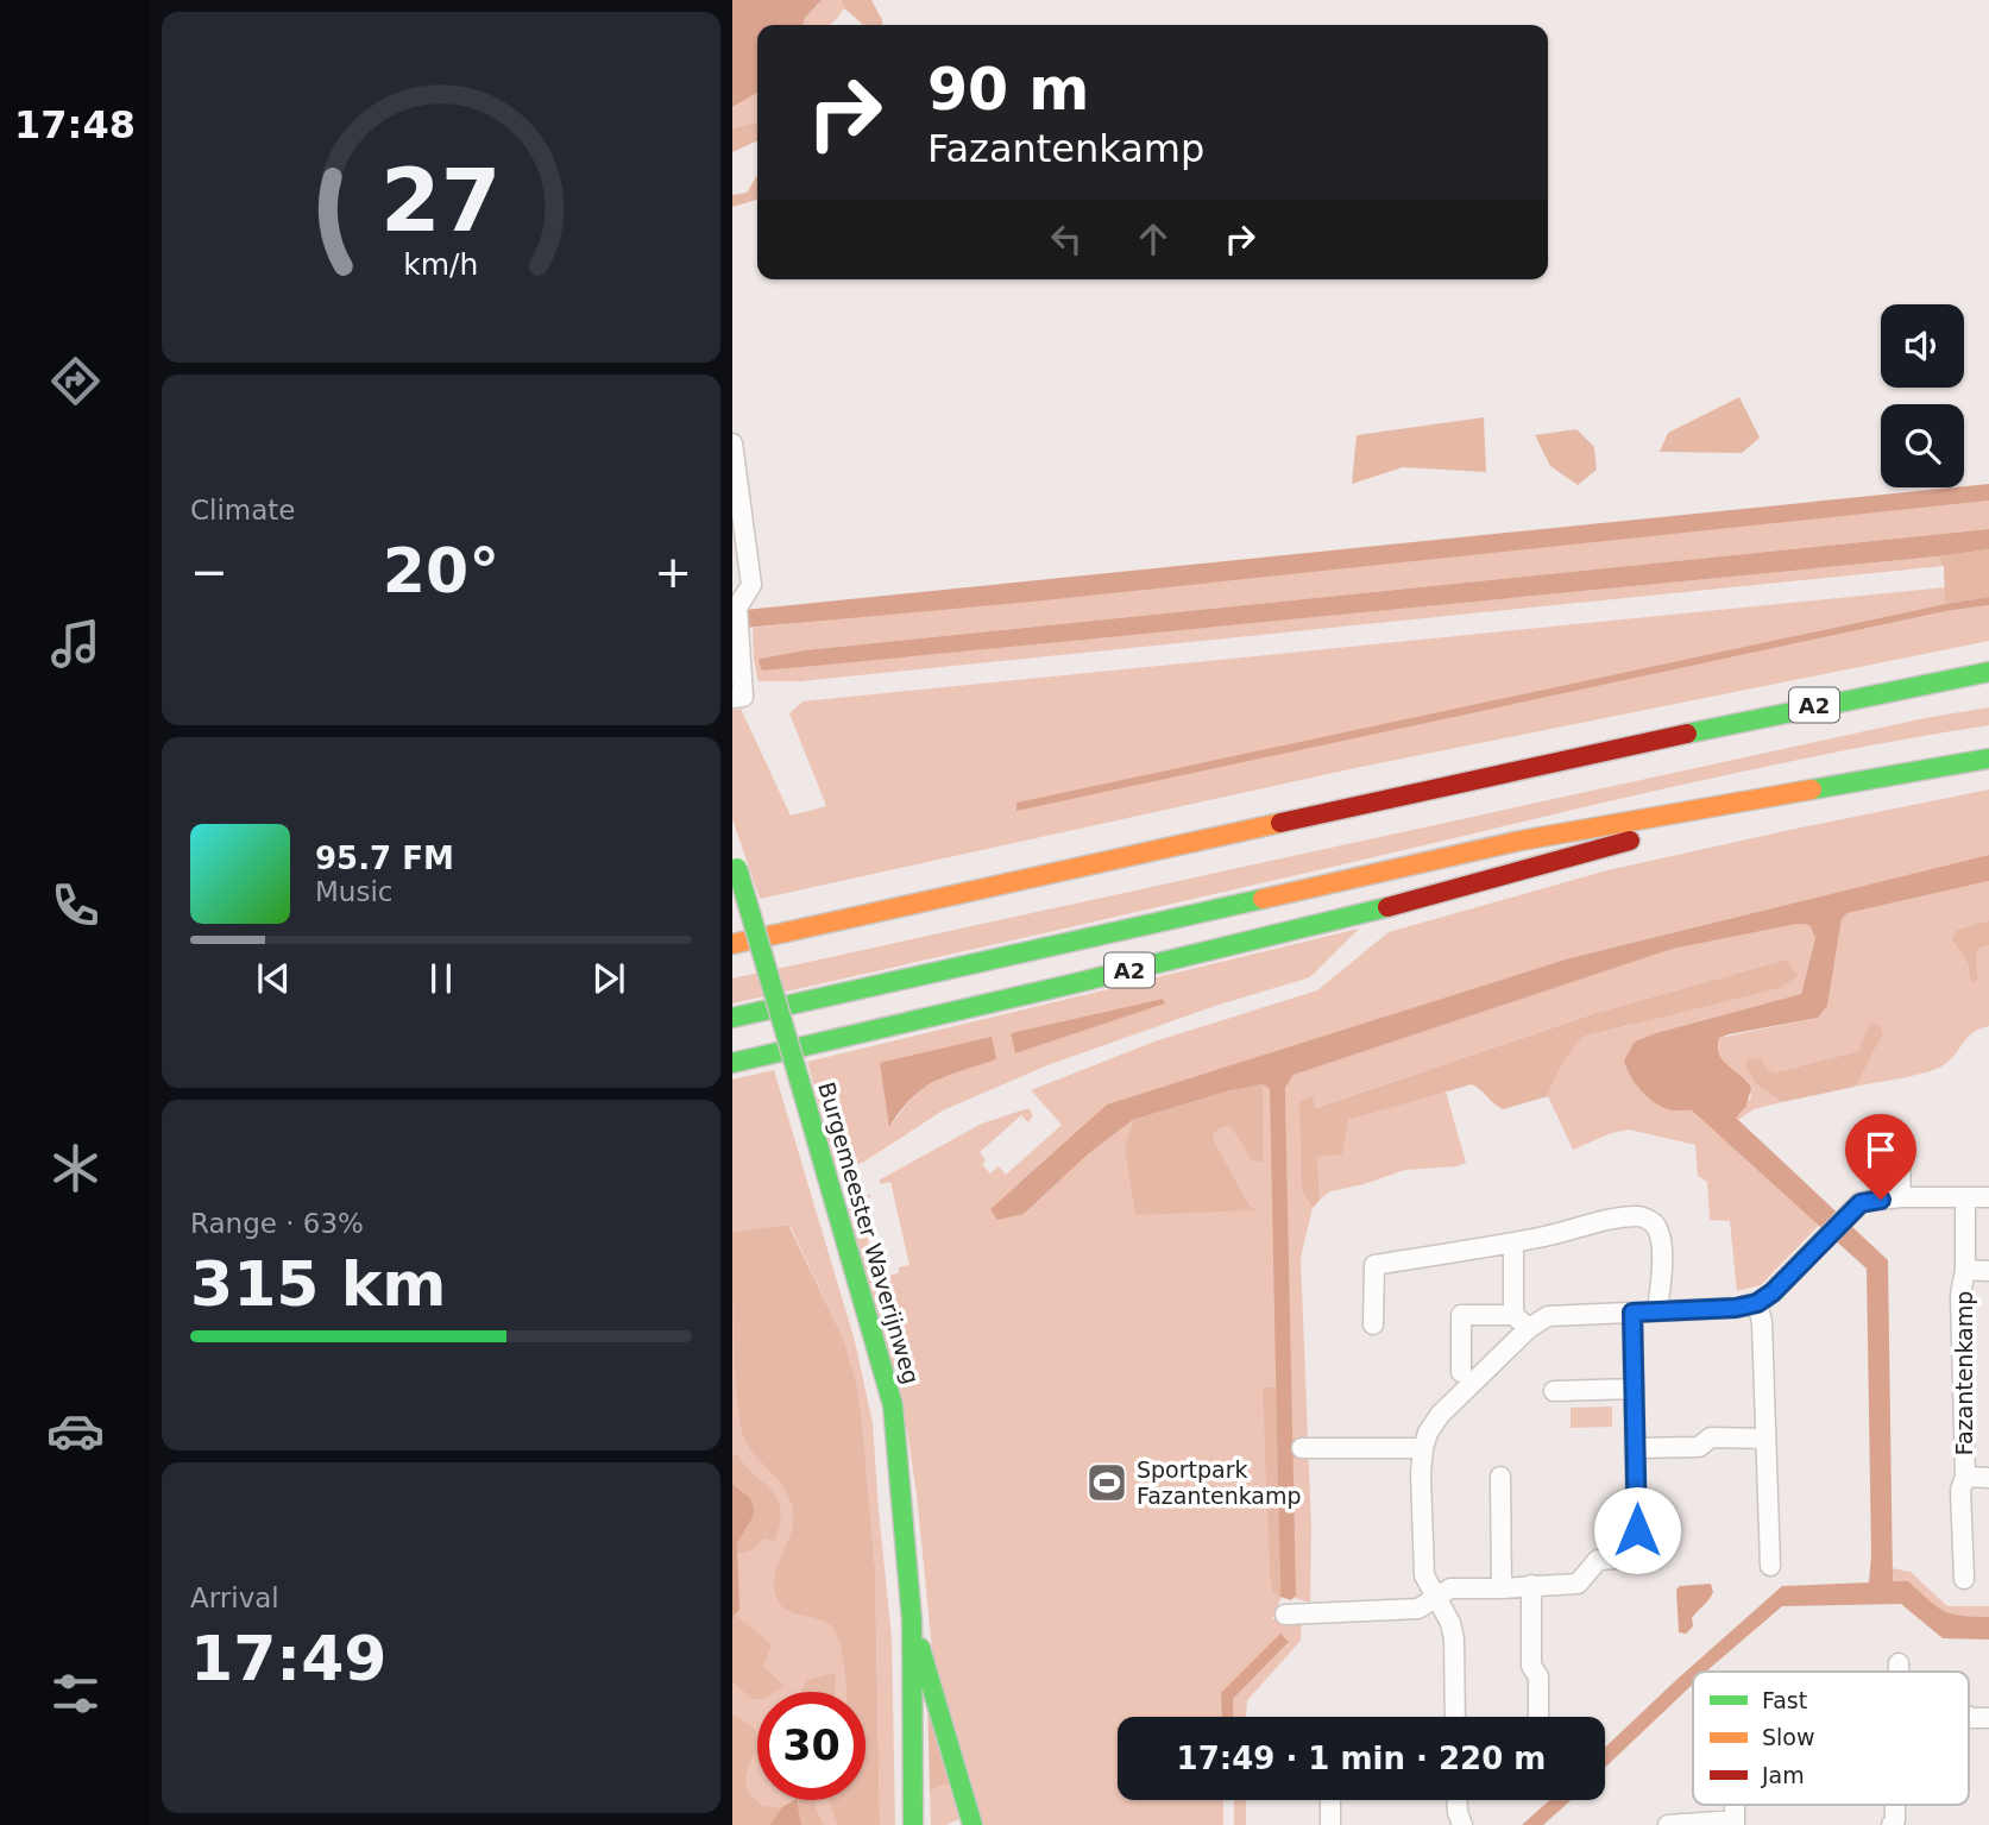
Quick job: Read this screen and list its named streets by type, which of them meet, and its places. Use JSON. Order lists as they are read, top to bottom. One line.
{"streets":{"main road":["A2","Burgemeester Waverijnweg"],"street":["Fazantenkamp"]},"places":{"sports":["Sportpark Fazantenkamp"]},"legend":["Fast","Slow","Jam"],"page":{"tabs":"17:48","turn":["90 m","Fazantenkamp"],"tile":["Climate",["Range · 63%","315 km"],["Arrival","17:49"]],"heat":["−","20°","+"],"song":["95.7 FM","Music"],"limit":"30","trip":"17:49 · 1 min · 220 m","gauge":["27","km/h"]}}
